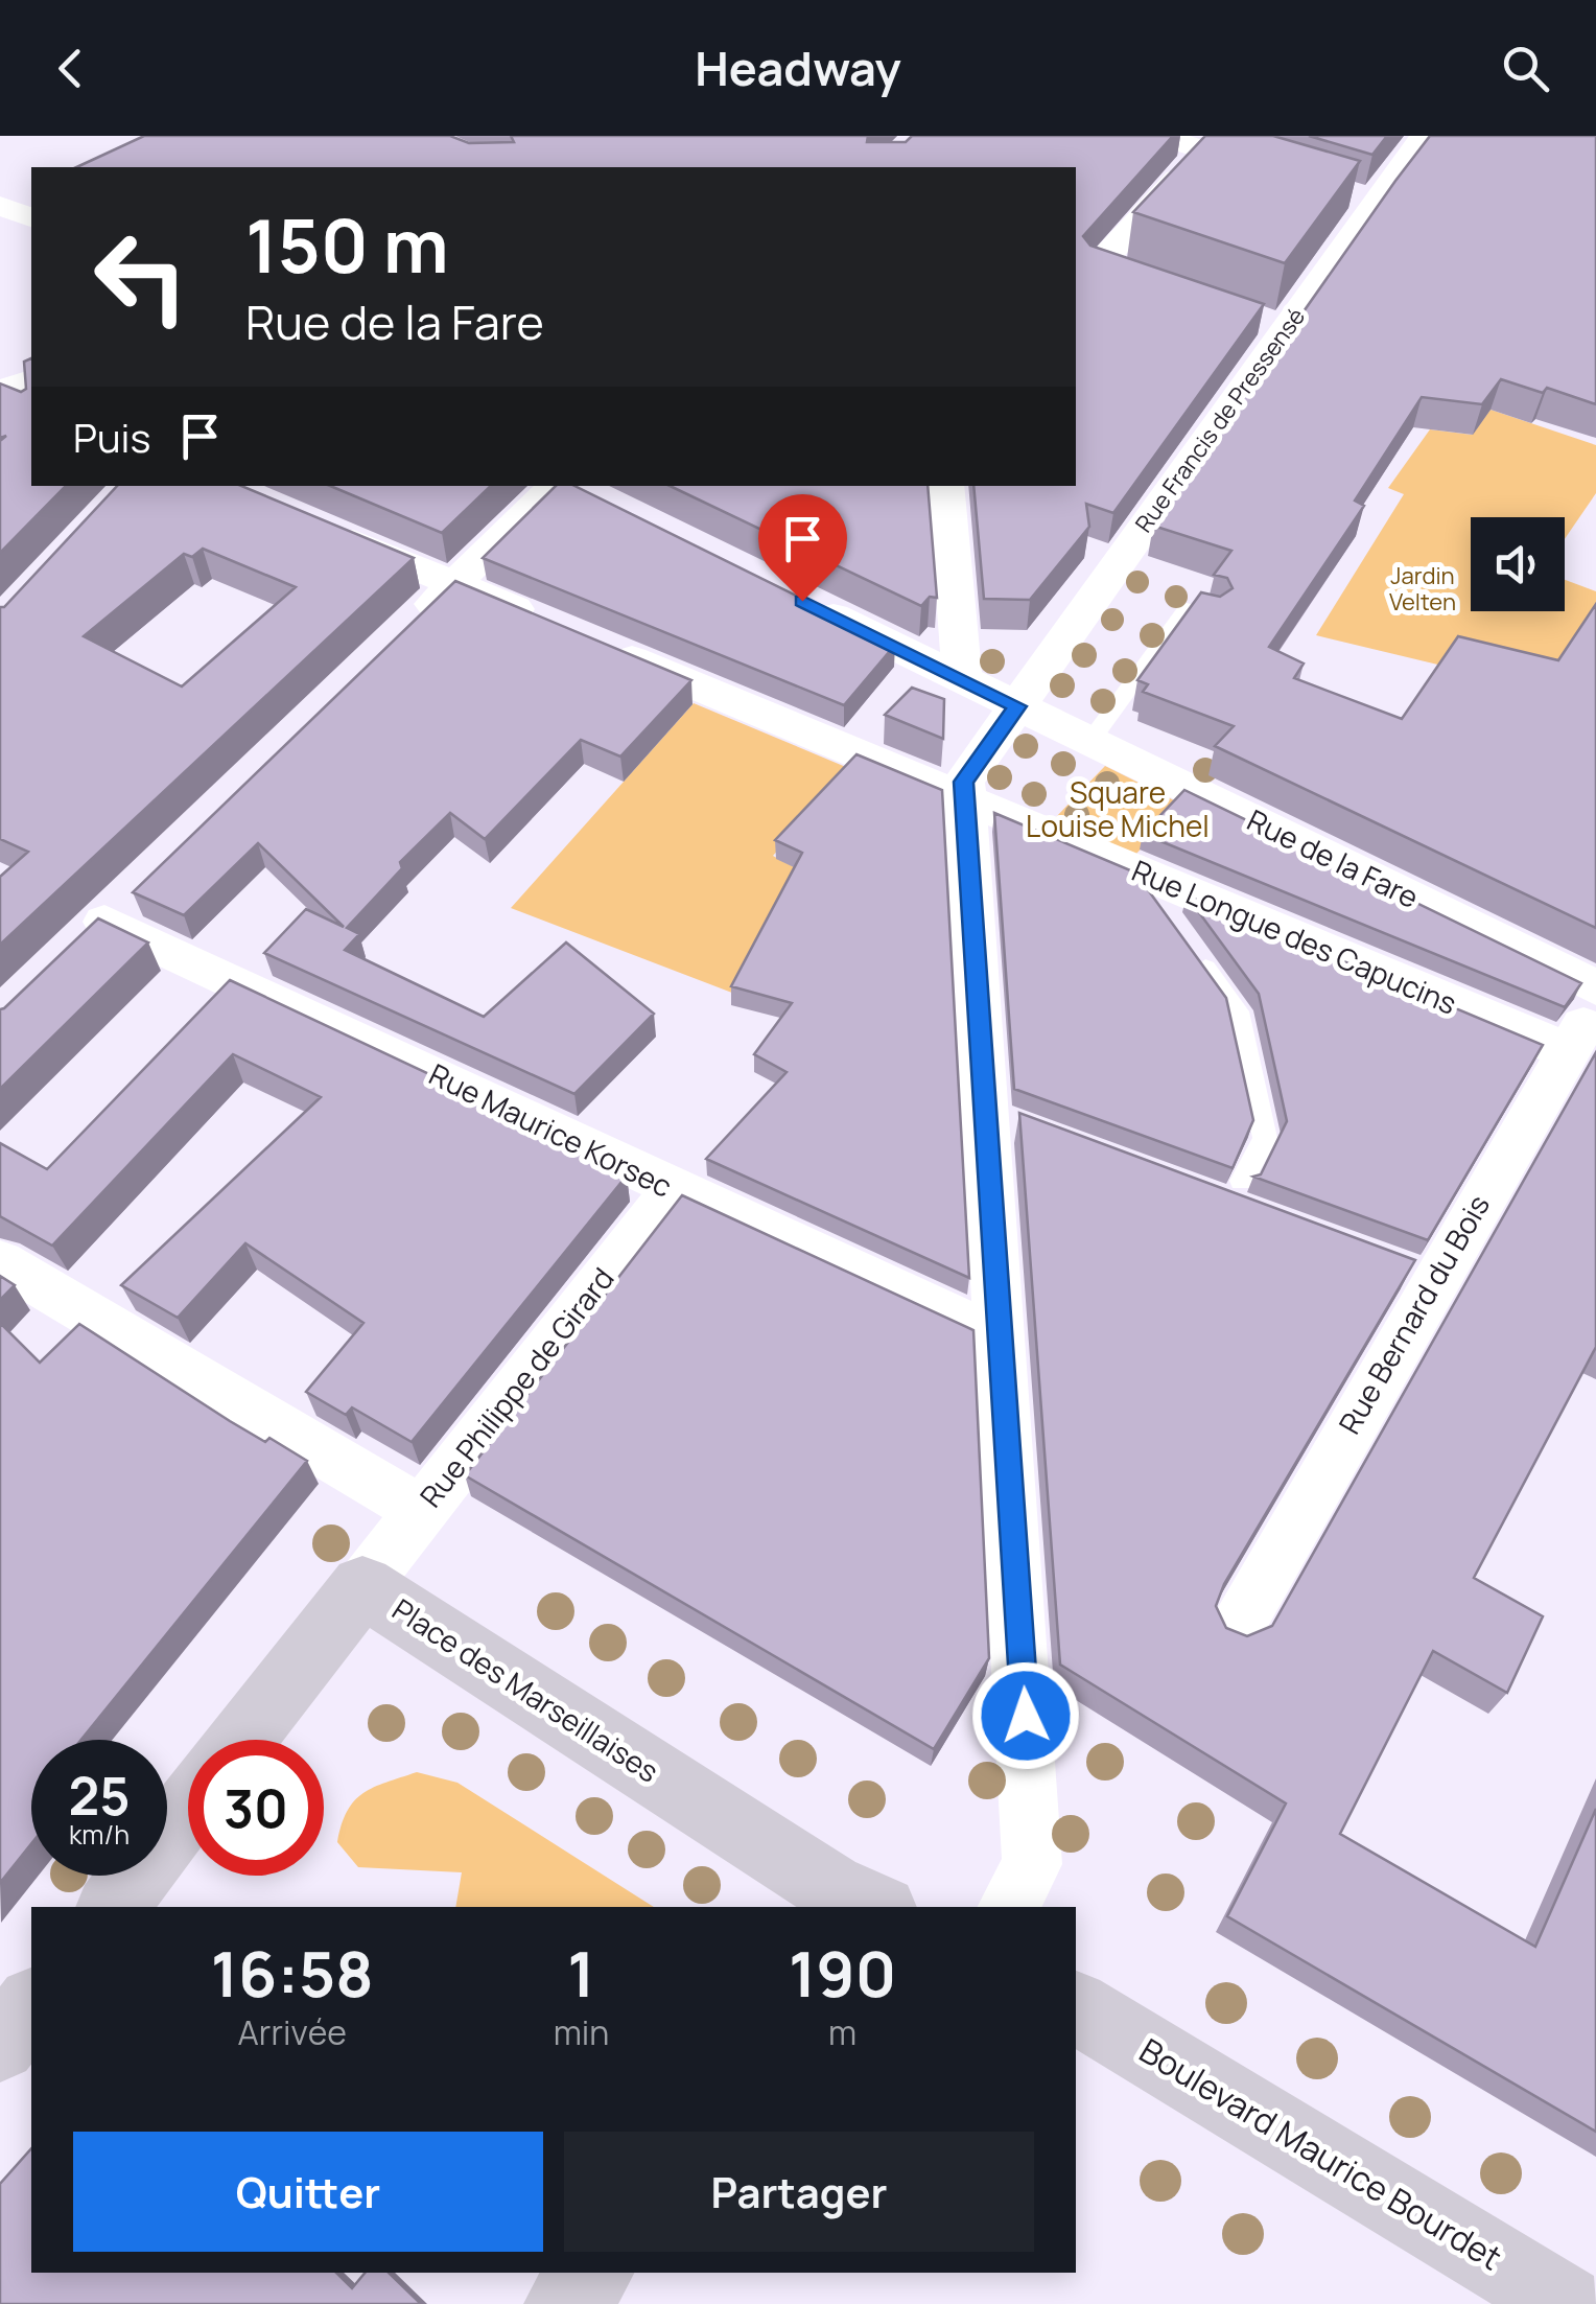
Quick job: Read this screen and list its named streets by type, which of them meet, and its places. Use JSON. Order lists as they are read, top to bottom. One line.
{"streets":{"main road":["Place des Marseillaises","Boulevard Maurice Bourdet"],"street":["Rue Francis de Pressensé","Rue de la Fare","Rue Longue des Capucins","Rue Maurice Korsec","Rue Bernard du Bois","Rue Philippe de Girard"]},"crossings":[["Rue Francis de Pressensé","Rue de la Fare"],["Rue Francis de Pressensé","Rue Longue des Capucins"],["Rue Longue des Capucins","Rue Bernard du Bois"],["Rue Maurice Korsec","Rue Philippe de Girard"],["Rue Philippe de Girard","Place des Marseillaises"]],"parks":["Jardin Velten","Square Louise Michel"],"page":{"header":"Headway","turn":["150 m","Rue de la Fare"],"then":"Puis","speed":"25 km/h","limit":"30","eta":["16:58","Arrivée","1","min","190","m"],"buttons":["Quitter","Partager"]}}
